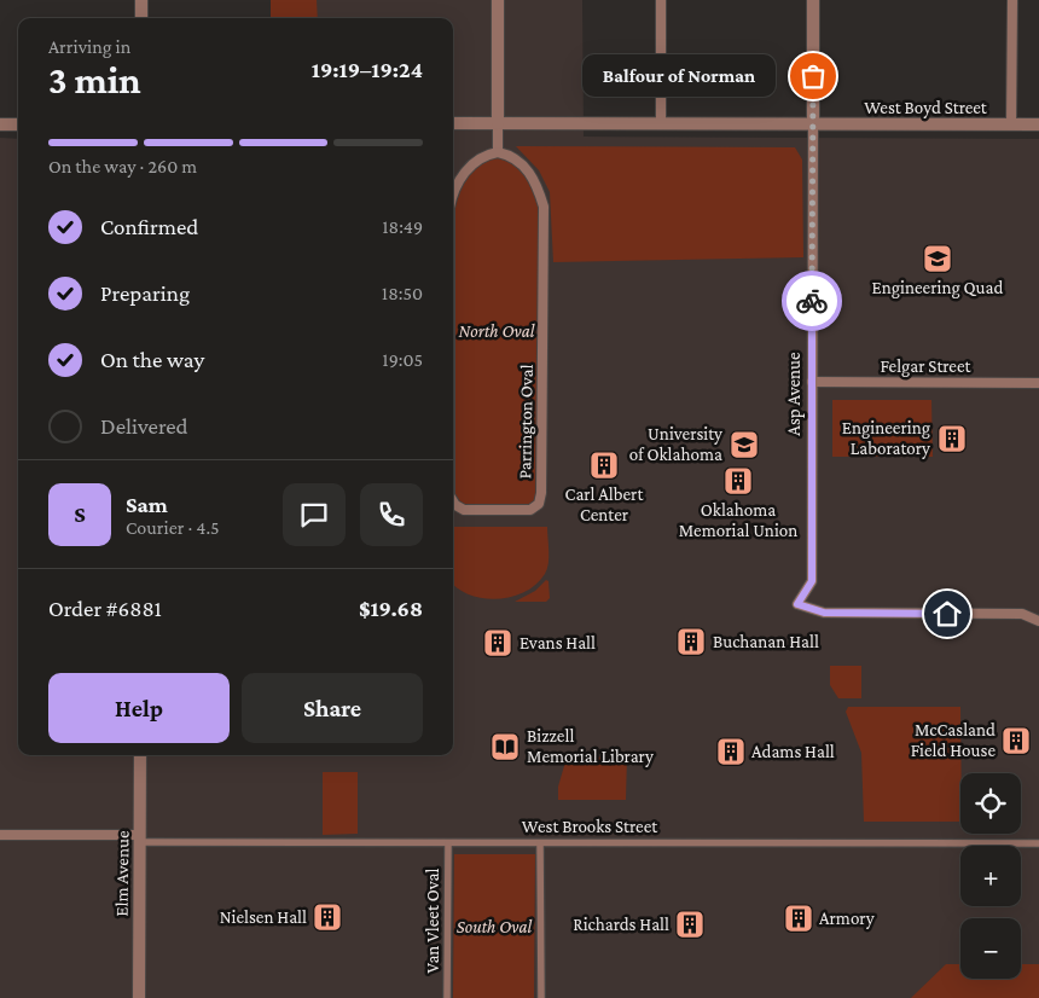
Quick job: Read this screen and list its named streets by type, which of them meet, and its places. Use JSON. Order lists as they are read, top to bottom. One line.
{"streets":{"street":["West Boyd Street","Felgar Street","Asp Avenue","Parrington Oval","West Brooks Street","Elm Avenue","Van Vleet Oval"]},"crossings":[["West Boyd Street","Asp Avenue"],["Felgar Street","Asp Avenue"],["West Brooks Street","Elm Avenue"],["West Brooks Street","Van Vleet Oval"]],"parks":["North Oval","South Oval"],"places":{"other":["Balfour of Norman"],"school or university":["Engineering Quad","University of Oklahoma"],"building":["Engineering Laboratory","Carl Albert Center","Oklahoma Memorial Union","Buchanan Hall","Evans Hall","McCasland Field House","Adams Hall","Nielsen Hall","Armory","Richards Hall"],"library":["Bizzell Memorial Library"]},"page":{"heading":["3 min","Arriving in","19:19–19:24"],"panel":["Sam","Courier · 4.5","Order #6881","$19.68"],"bubble":"Balfour of Norman","bar":"On the way · 260 m","list":[["Confirmed","18:49"],["Preparing","18:50"],["On the way","19:05"],"Delivered"],"round":"S","buttons":["Help","Share"],"map_buttons":["+","−"]}}
